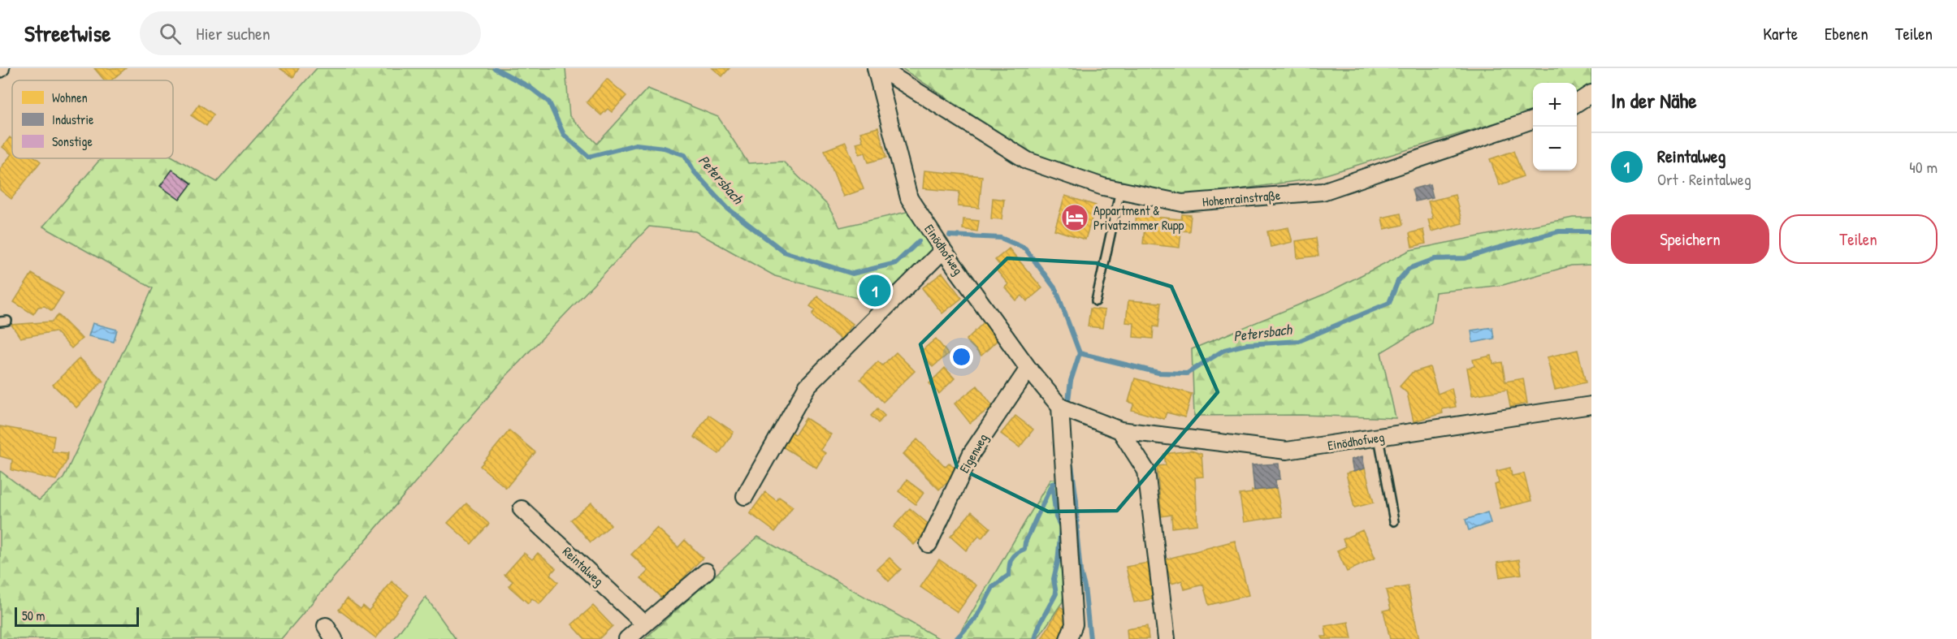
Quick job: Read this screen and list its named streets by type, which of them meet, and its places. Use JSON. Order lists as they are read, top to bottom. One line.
{"streets":{"street":["Hohenrainstraße","Einödhofweg","Eigenweg","Reintalweg"]},"crossings":[["Einödhofweg","Eigenweg"]],"water":["Petersbach"],"places":{"hotel":["Appartment & Privatzimmer Rupp"]},"legend":["Wohnen","Industrie","Sonstige"],"scale_bar":"50 m","page":{"header":"Streetwise","search":"Hier suchen","nav":["Karte","Ebenen","Teilen"],"heading":"In der Nähe","map_buttons":["+","−"],"list":[{"mark":"1","name":"Reintalweg","note":"Ort · Reintalweg","value":"40 m"}],"buttons":["Speichern","Teilen"],"pins":"1","scale":"50 m"}}
